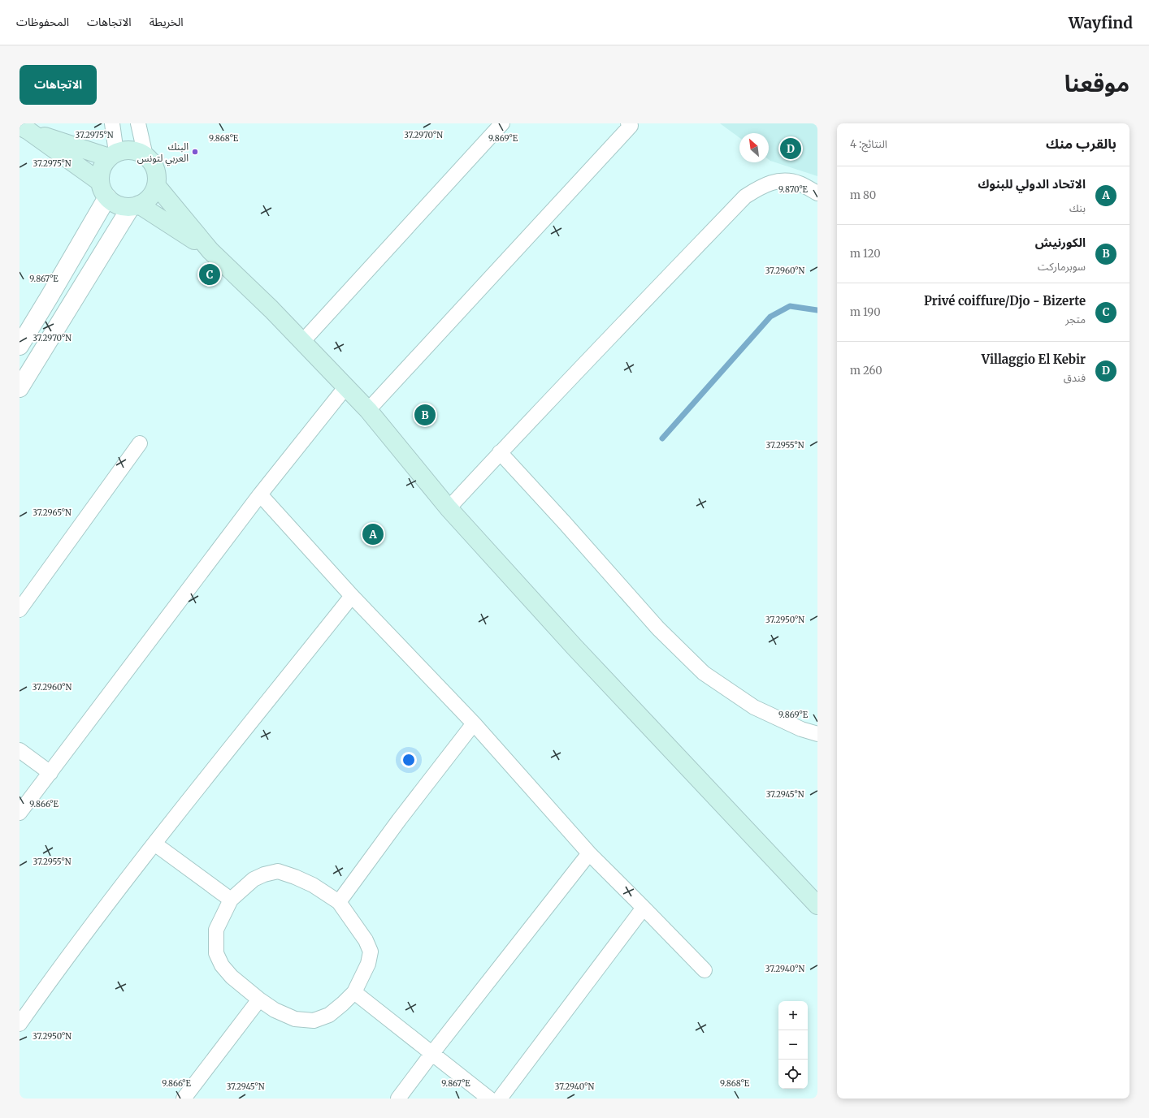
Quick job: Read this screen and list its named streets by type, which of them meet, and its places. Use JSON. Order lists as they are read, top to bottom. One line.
{"places":["البنك العربي لتونس"],"north":"top left","page":{"header":"Wayfind","nav":["الخريطة","الاتجاهات","المحفوظات"],"title":"موقعنا","buttons":"الاتجاهات","heading":["بالقرب منك","النتائج: 4"],"pins":["D","C","B","A"],"list":[{"mark":"A","name":"الاتحاد الدولي للبنوك","note":"بنك","value":"80 m"},{"mark":"B","name":"الكورنيش","note":"سوبرماركت","value":"120 m"},{"mark":"C","name":"Privé coiffure/Djo - Bizerte","note":"متجر","value":"190 m"},{"mark":"D","name":"Villaggio El Kebir","note":"فندق","value":"260 m"}],"map_buttons":["+","−"]},"coordinates":["37.2975°N","37.2970°N","9.868°E","9.869°E","9.870°E","37.2960°N","9.867°E","37.2955°N","37.2965°N","37.2950°N","37.2945°N","9.866°E","37.2940°N"]}
